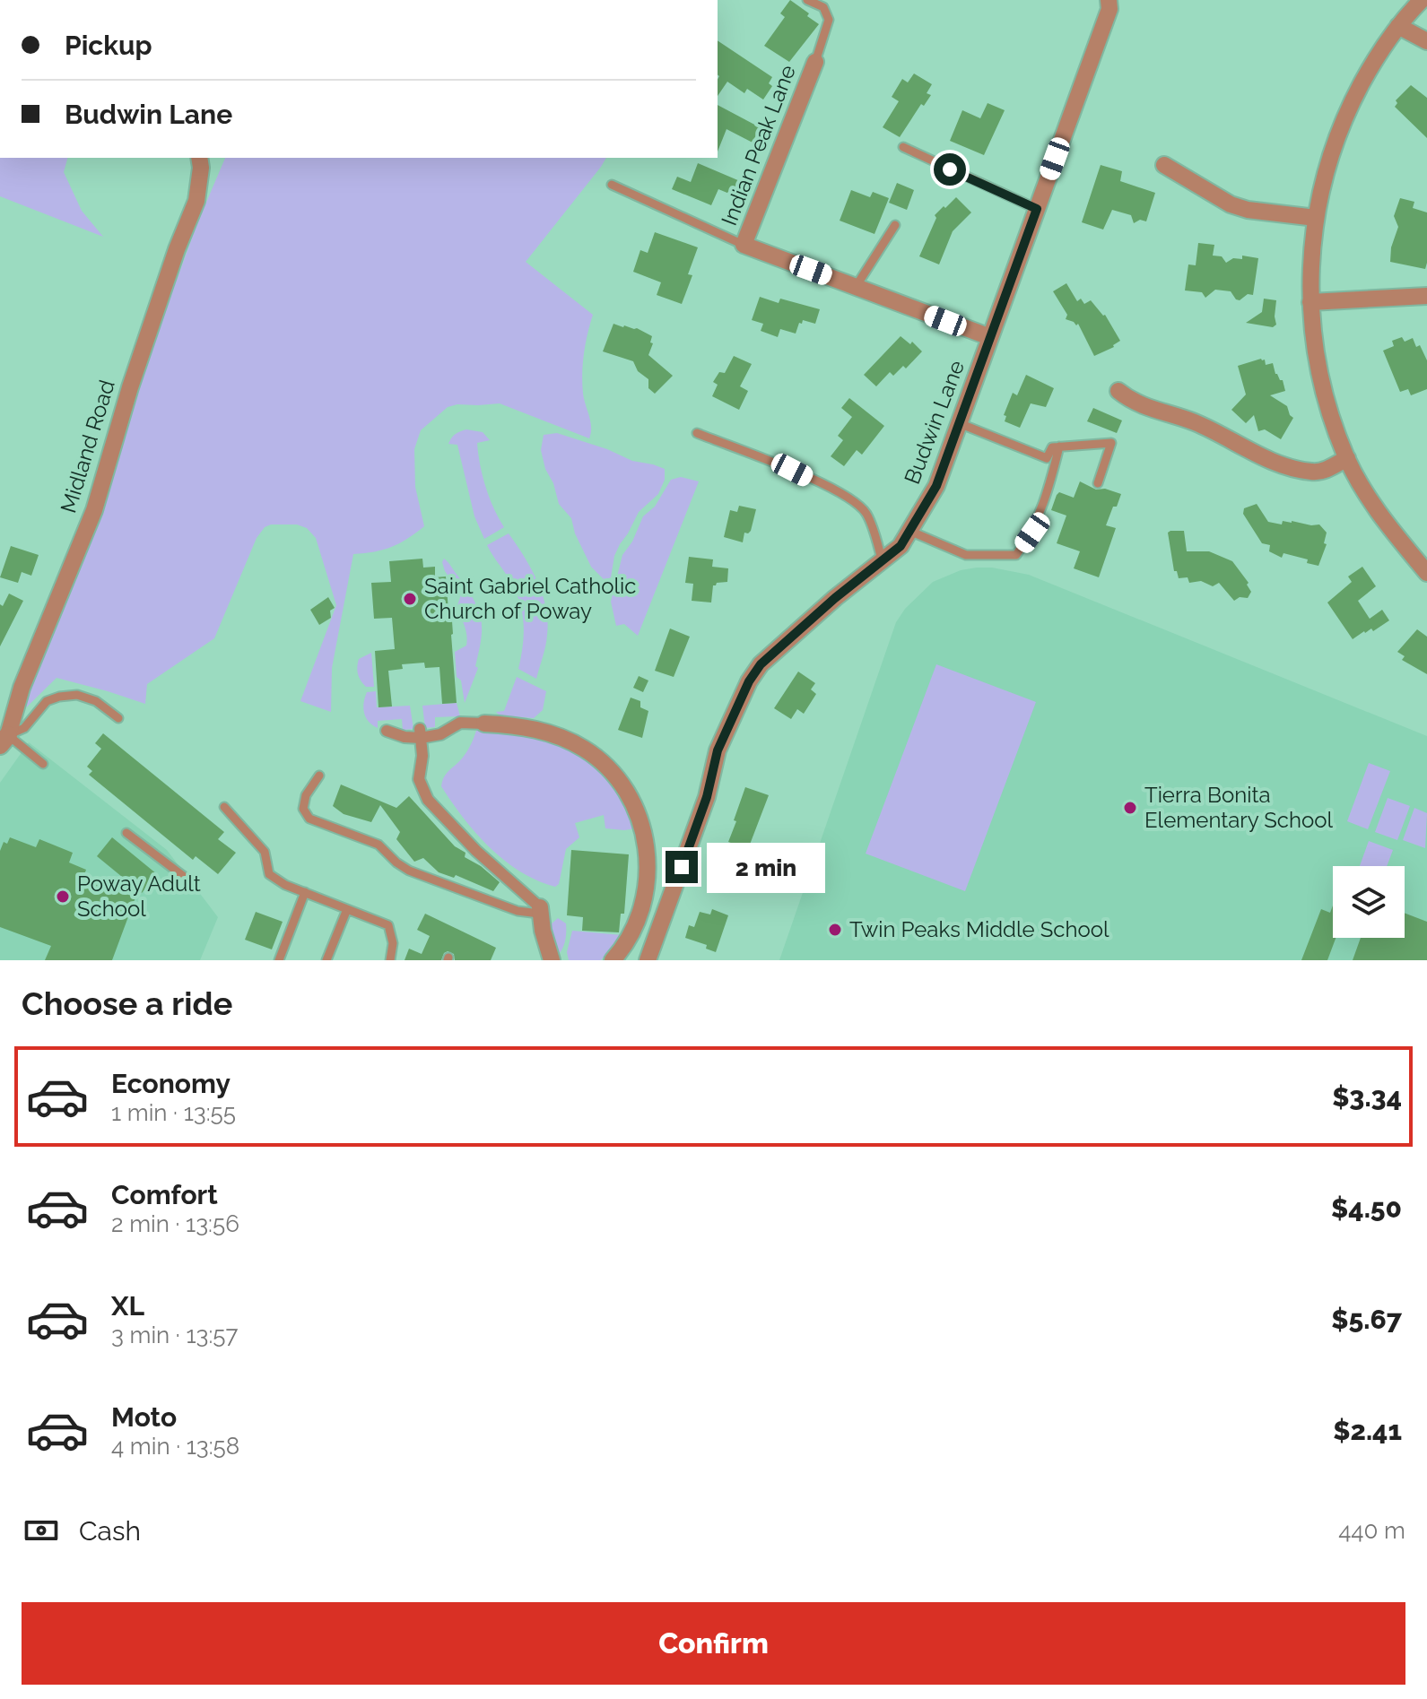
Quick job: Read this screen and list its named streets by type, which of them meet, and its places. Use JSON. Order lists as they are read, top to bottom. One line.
{"streets":{"street":["Indian Peak Lane","Budwin Lane","Midland Road"]},"places":["Saint Gabriel Catholic Church of Poway","Tierra Bonita Elementary School","Poway Adult School","Twin Peaks Middle School"],"page":{"banner":["Pickup","Budwin Lane"],"bubble":"2 min","heading":"Choose a ride","list":[{"name":"Economy","note":"1 min · 13:55","value":"$3.34"},{"name":"Comfort","note":"2 min · 13:56","value":"$4.50"},{"name":"XL","note":"3 min · 13:57","value":"$5.67"},{"name":"Moto","note":"4 min · 13:58","value":"$2.41"}],"pay":["Cash","440 m"],"buttons":"Confirm"}}
